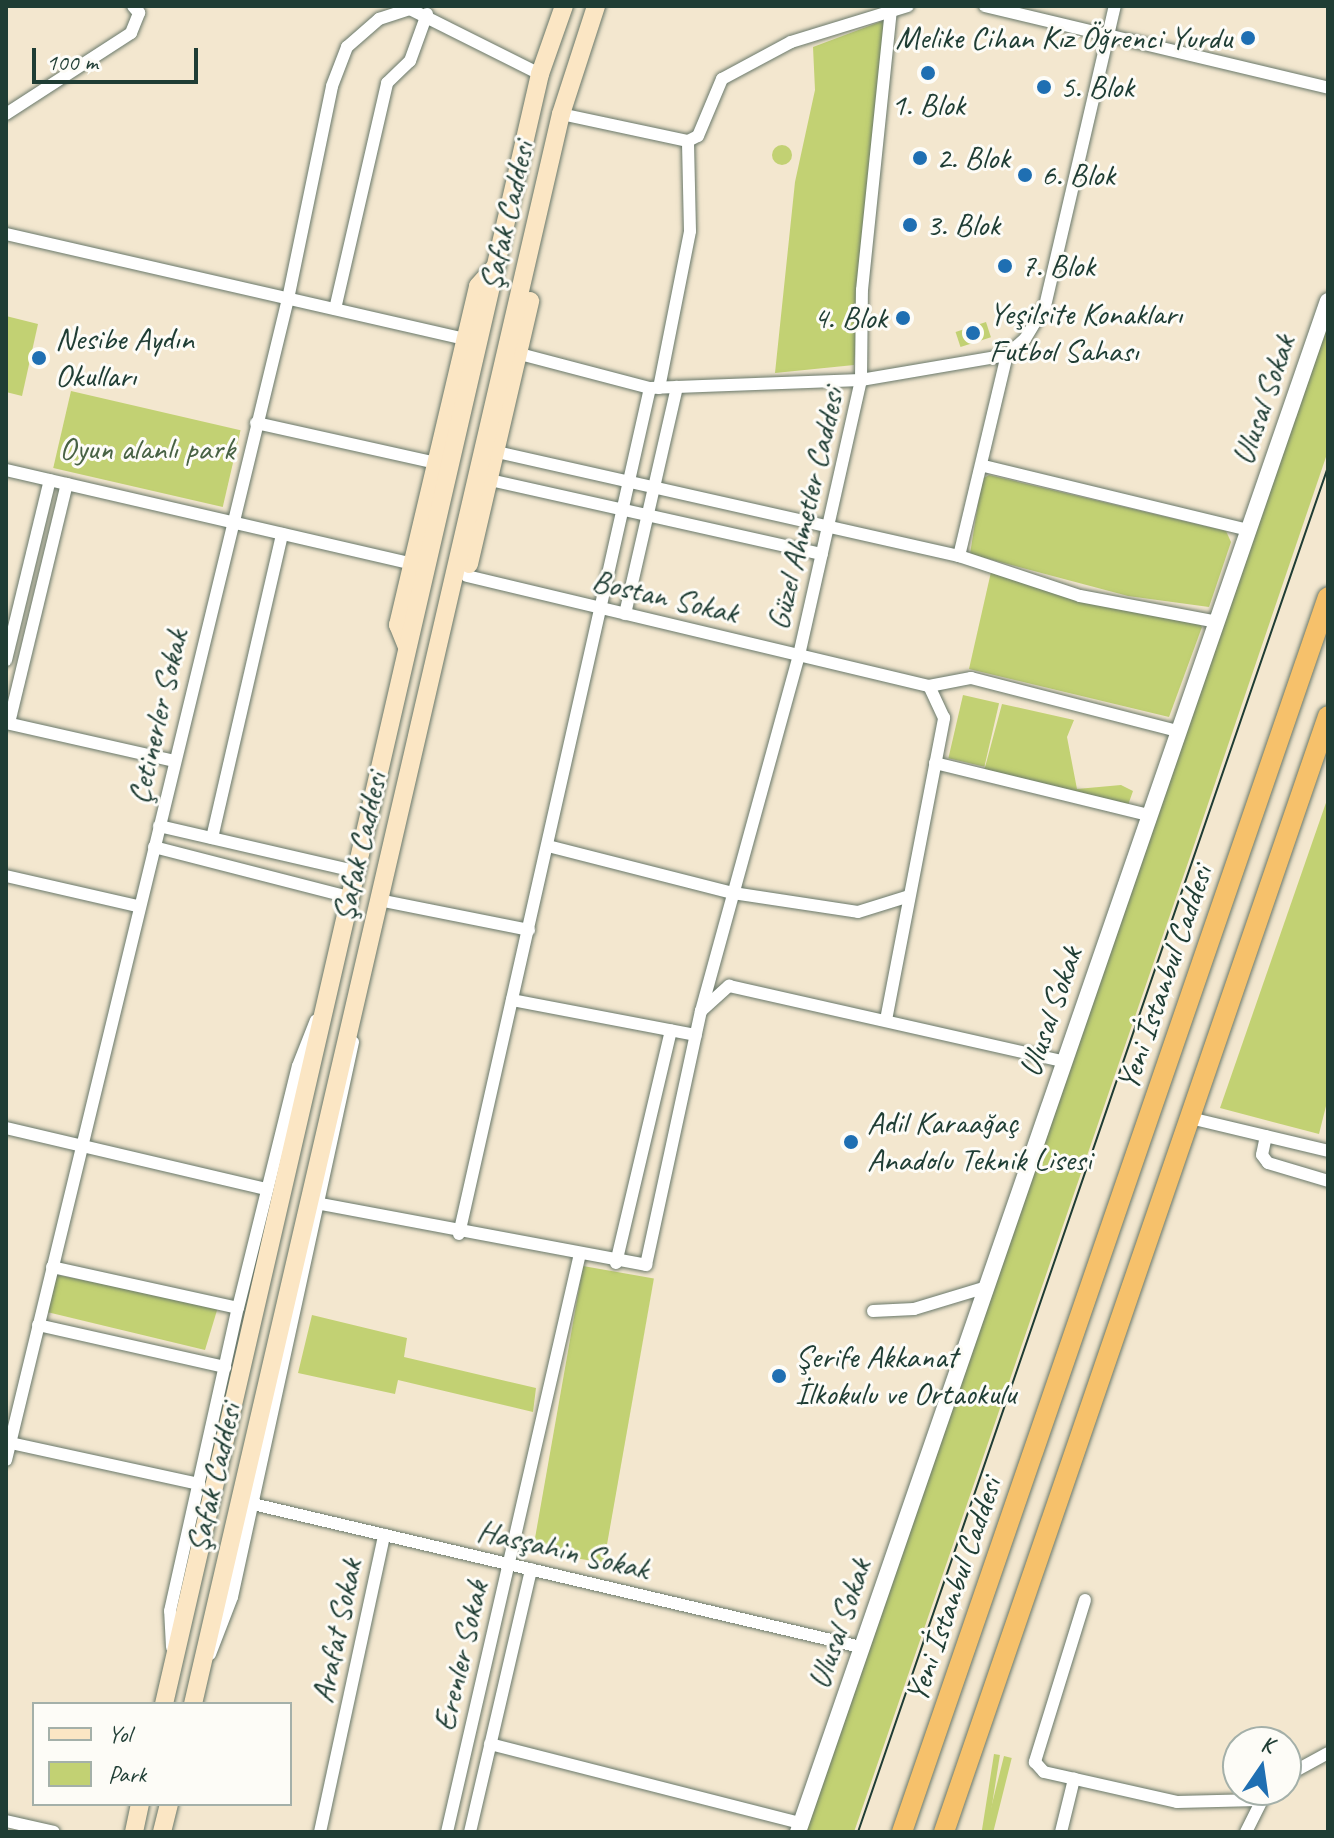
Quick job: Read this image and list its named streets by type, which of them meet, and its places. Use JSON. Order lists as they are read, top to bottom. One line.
{"streets":{"highway":["Yeni İstanbul Caddesi"],"main road":["Şafak Caddesi"],"street":["Ulusal Sokak","Güzel Ahmetler Caddesi","Bostan Sokak","Çetinerler Sokak","Hasşahin Sokak","Arafat Sokak","Erenler Sokak"]},"crossings":[["Ulusal Sokak","Bostan Sokak"],["Ulusal Sokak","Hasşahin Sokak"],["Güzel Ahmetler Caddesi","Bostan Sokak"],["Hasşahin Sokak","Arafat Sokak"],["Hasşahin Sokak","Erenler Sokak"]],"parks":["Oyun alanlı park"],"places":["Melike Cihan Kız Öğrenci Yurdu","1. Blok","5. Blok","2. Blok","6. Blok","3. Blok","7. Blok","4. Blok","Yeşilsite Konakları Futbol Sahası","Nesibe Aydın Okulları","Adil Karaağaç Anadolu Teknik Lisesi","Şerife Akkanat İlkokulu ve Ortaokulu"],"legend":["Yol","Park"],"scale_bar":"100 m","north":"top"}
